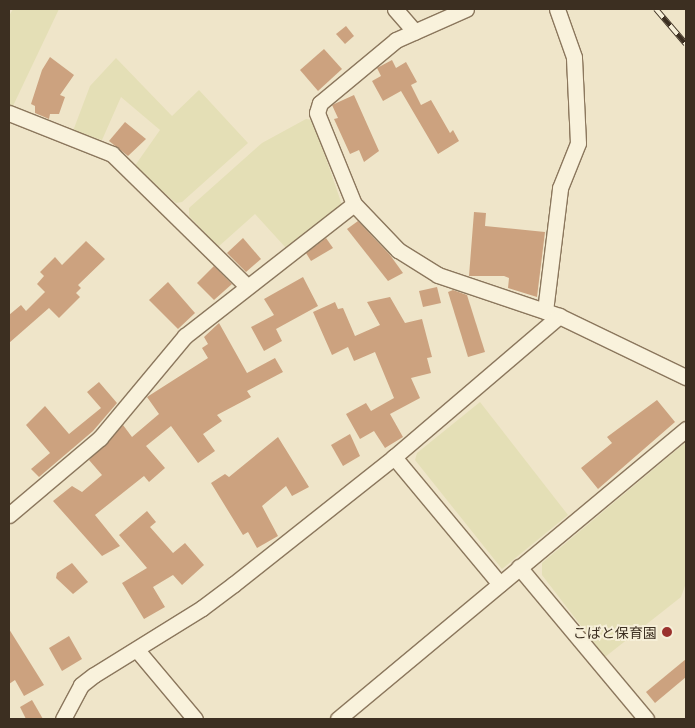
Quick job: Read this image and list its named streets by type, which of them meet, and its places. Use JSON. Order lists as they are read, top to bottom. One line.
{"places":["こばと保育園"]}
